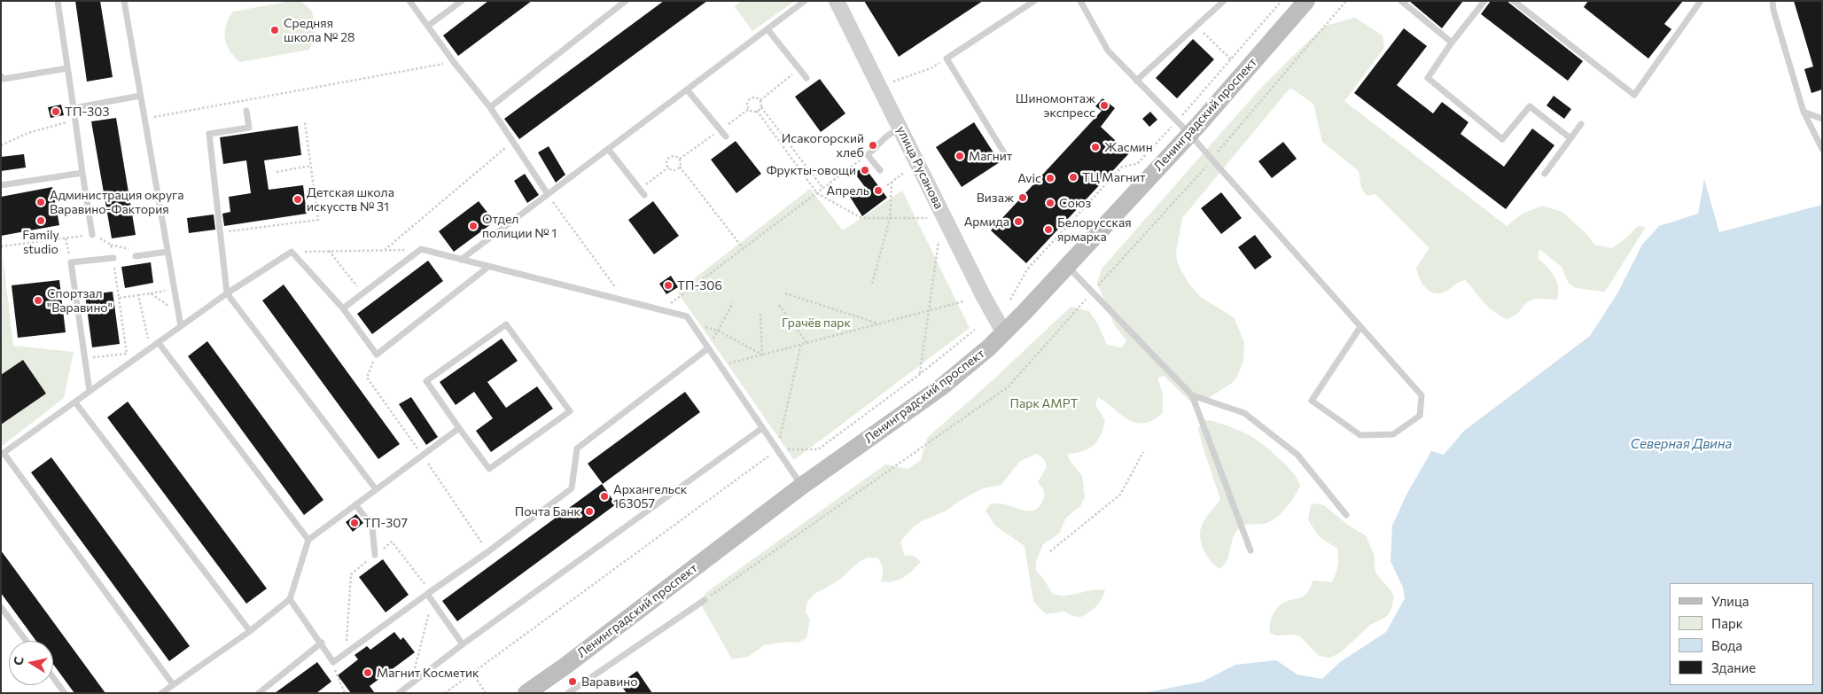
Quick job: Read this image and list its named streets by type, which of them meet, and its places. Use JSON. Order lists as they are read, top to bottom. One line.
{"streets":{"main road":["Ленинградский проспект"],"street":["улица Русанова"]},"crossings":[["Ленинградский проспект","улица Русанова"]],"water":["Северная Двина"],"parks":["Грачёв парк","Парк АМРТ"],"places":["Средняя школа № 28","Шиномонтаж экспресс","ТП-303","Исакогорский хлеб","Жасмин","Магнит","Фрукты-овощи","ТЦ Магнит","Avic","Апрель","Визаж","Детская школа искусств № 31","Администрация округа Варавино-Фактория","Союз","Family studio","Армида","Отдел полиции № 1","Белорусская ярмарка","ТП-306","Спортзал \"Варавино\"","Архангельск 163057","Почта Банк","ТП-307","Магнит Косметик","Варавино"],"legend":["Улица","Парк","Вода","Здание"],"north":"left"}
